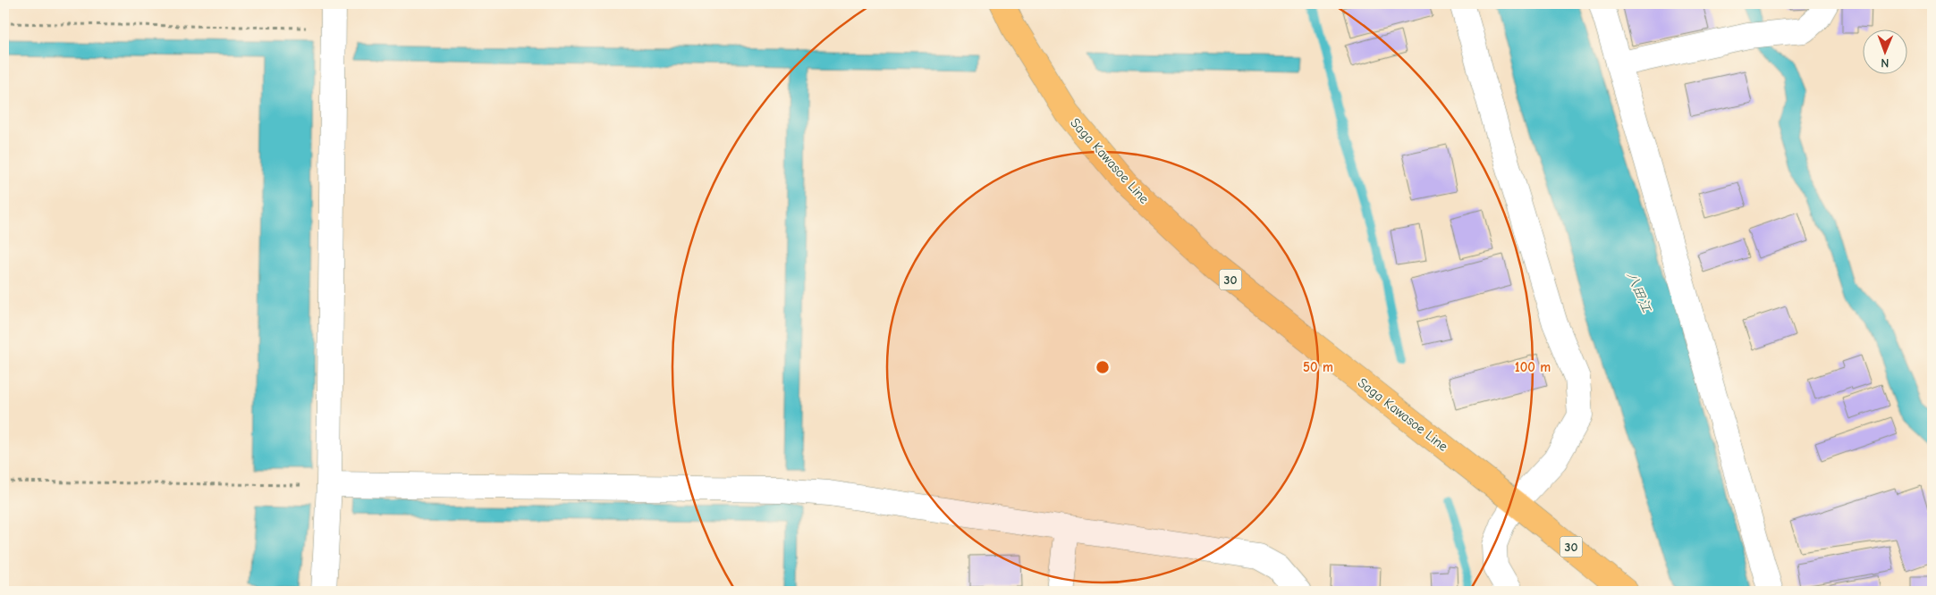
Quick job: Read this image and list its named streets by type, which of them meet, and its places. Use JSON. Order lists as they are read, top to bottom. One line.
{"streets":{"main road":["Saga Kawasoe Line","30"]},"water":["八田江"],"north":"bottom","rings":["50 m","100 m"]}
